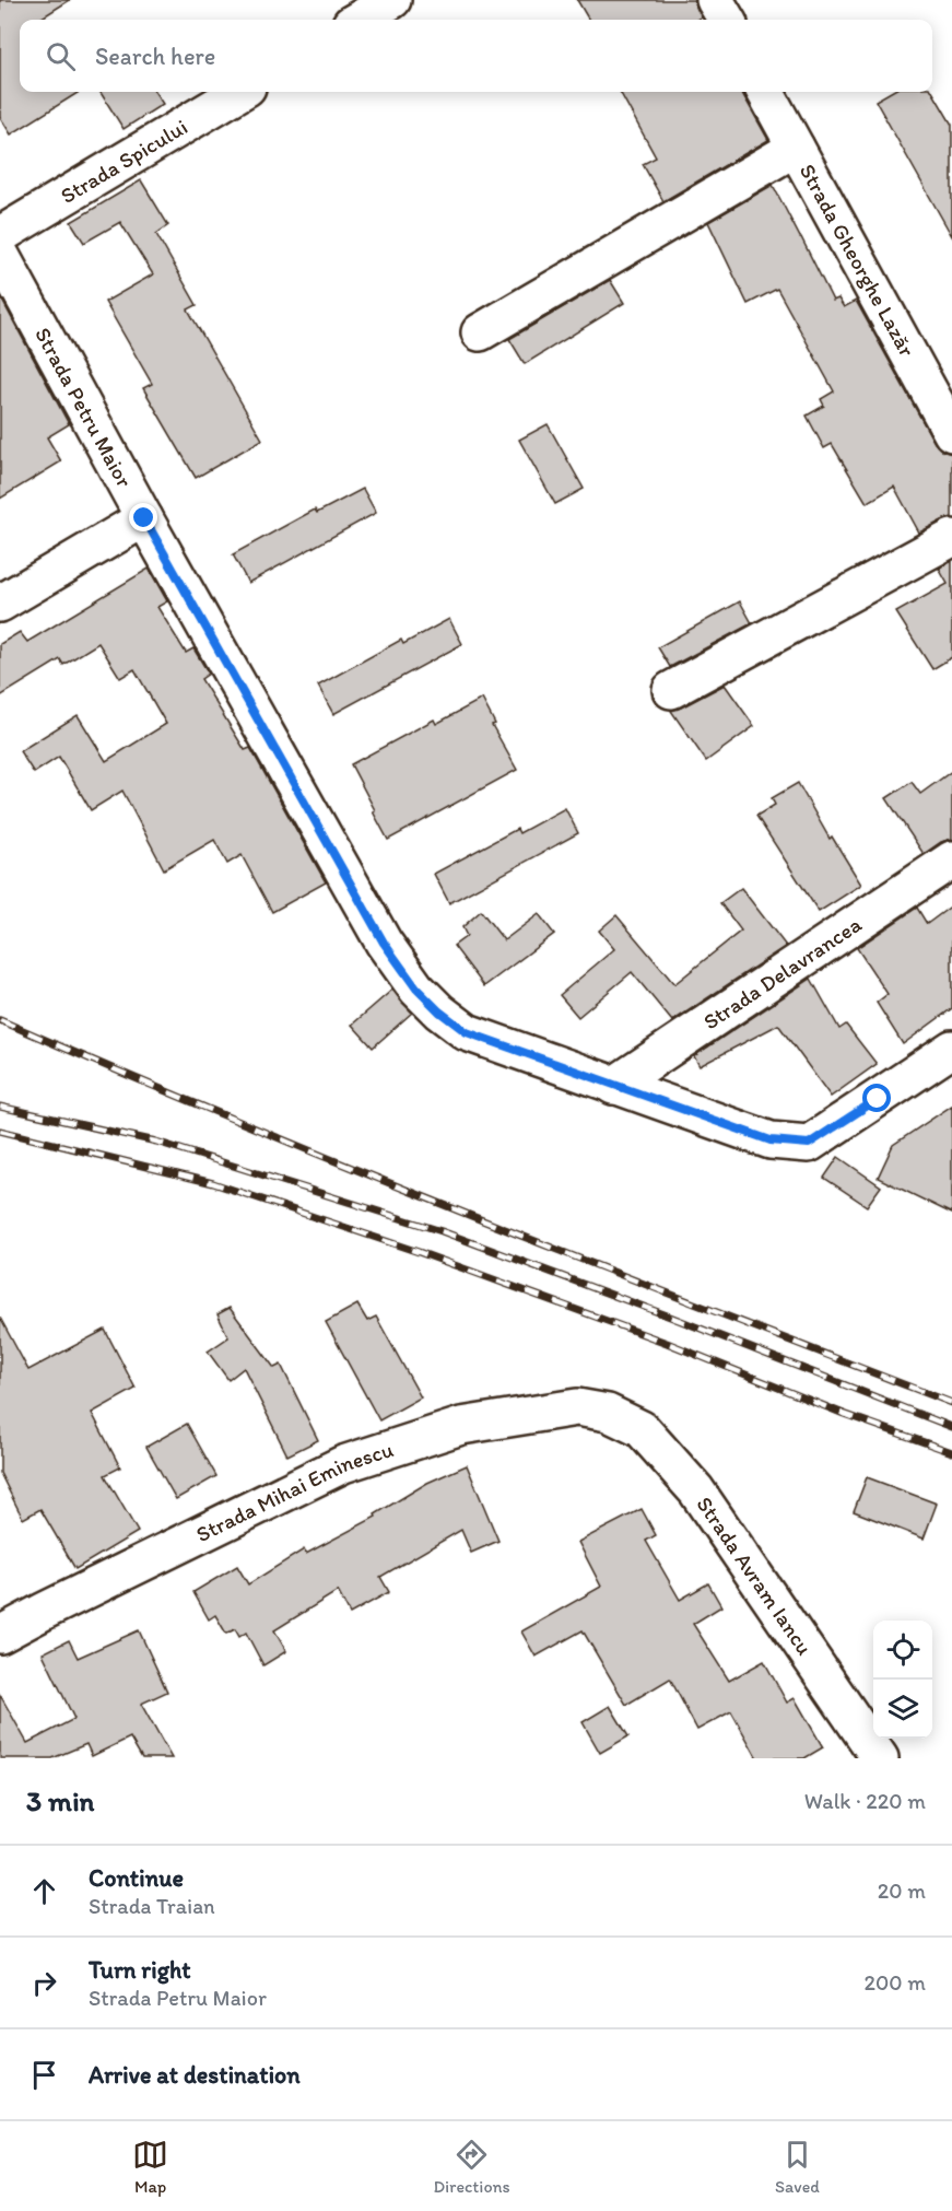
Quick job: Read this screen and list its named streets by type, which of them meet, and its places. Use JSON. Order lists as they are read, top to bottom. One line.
{"streets":{"street":["Strada Spicului","Strada Gheorghe Lazăr","Strada Petru Maior","Strada Delavrancea","Strada Mihai Eminescu","Strada Avram Iancu"]},"crossings":[["Strada Petru Maior","Strada Delavrancea"],["Strada Mihai Eminescu","Strada Avram Iancu"]],"page":{"search":"Search here","heading":["3 min","Walk · 220 m"],"list":[["Continue","Strada Traian","20 m"],["Turn right","Strada Petru Maior","200 m"],"Arrive at destination"],"nav":["Map","Directions","Saved"]}}
